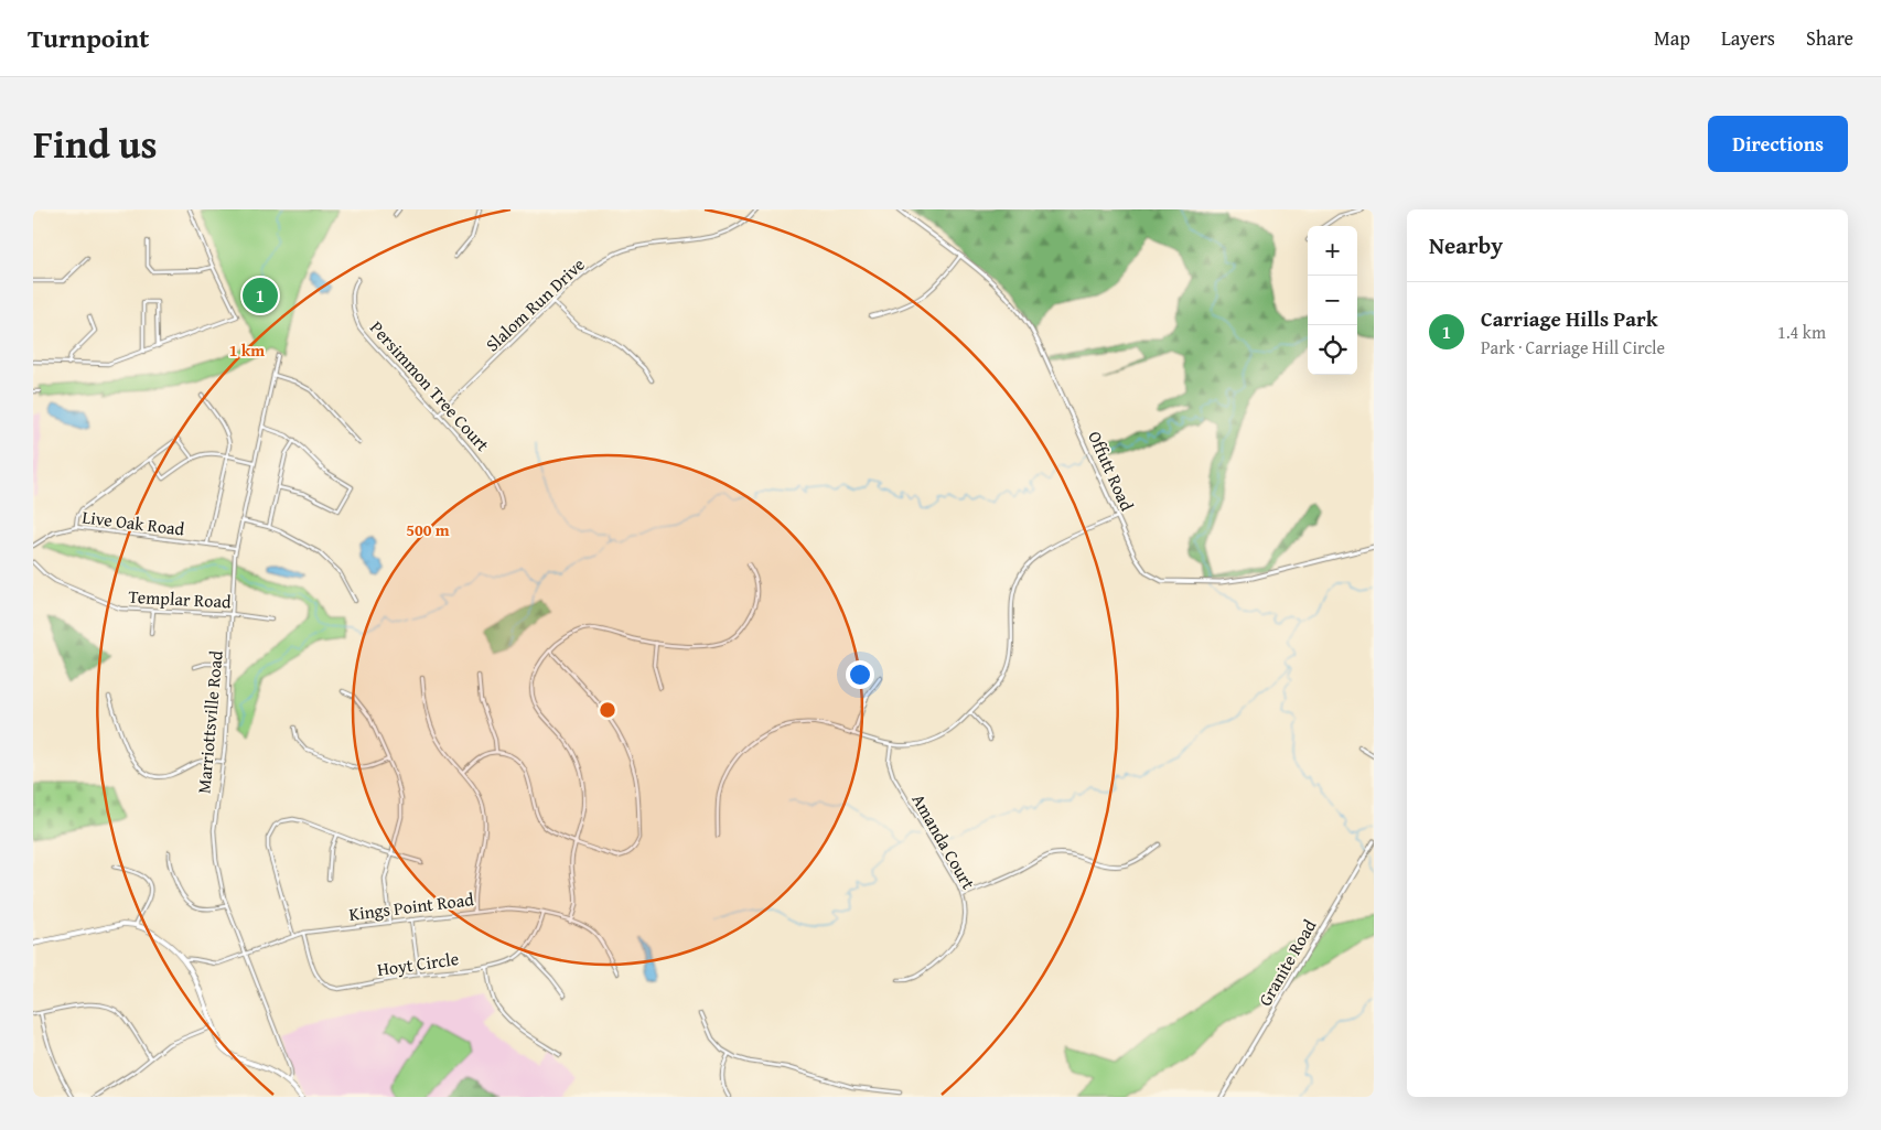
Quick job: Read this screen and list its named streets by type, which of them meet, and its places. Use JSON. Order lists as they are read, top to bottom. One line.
{"streets":{"street":["Slalom Run Drive","Persimmon Tree Court","Offutt Road","Live Oak Road","Templar Road","Marriottsville Road","Amanda Court","Kings Point Road","Granite Road","Hoyt Circle"]},"crossings":[["Slalom Run Drive","Persimmon Tree Court"],["Live Oak Road","Marriottsville Road"],["Templar Road","Marriottsville Road"],["Marriottsville Road","Kings Point Road"],["Kings Point Road","Hoyt Circle"]],"page":{"header":"Turnpoint","nav":["Map","Layers","Share"],"title":"Find us","buttons":"Directions","heading":"Nearby","map_buttons":["+","−"],"pins":"1","list":[{"mark":"1","name":"Carriage Hills Park","note":"Park · Carriage Hill Circle","value":"1.4 km"}]},"rings":["1 km","500 m"]}
